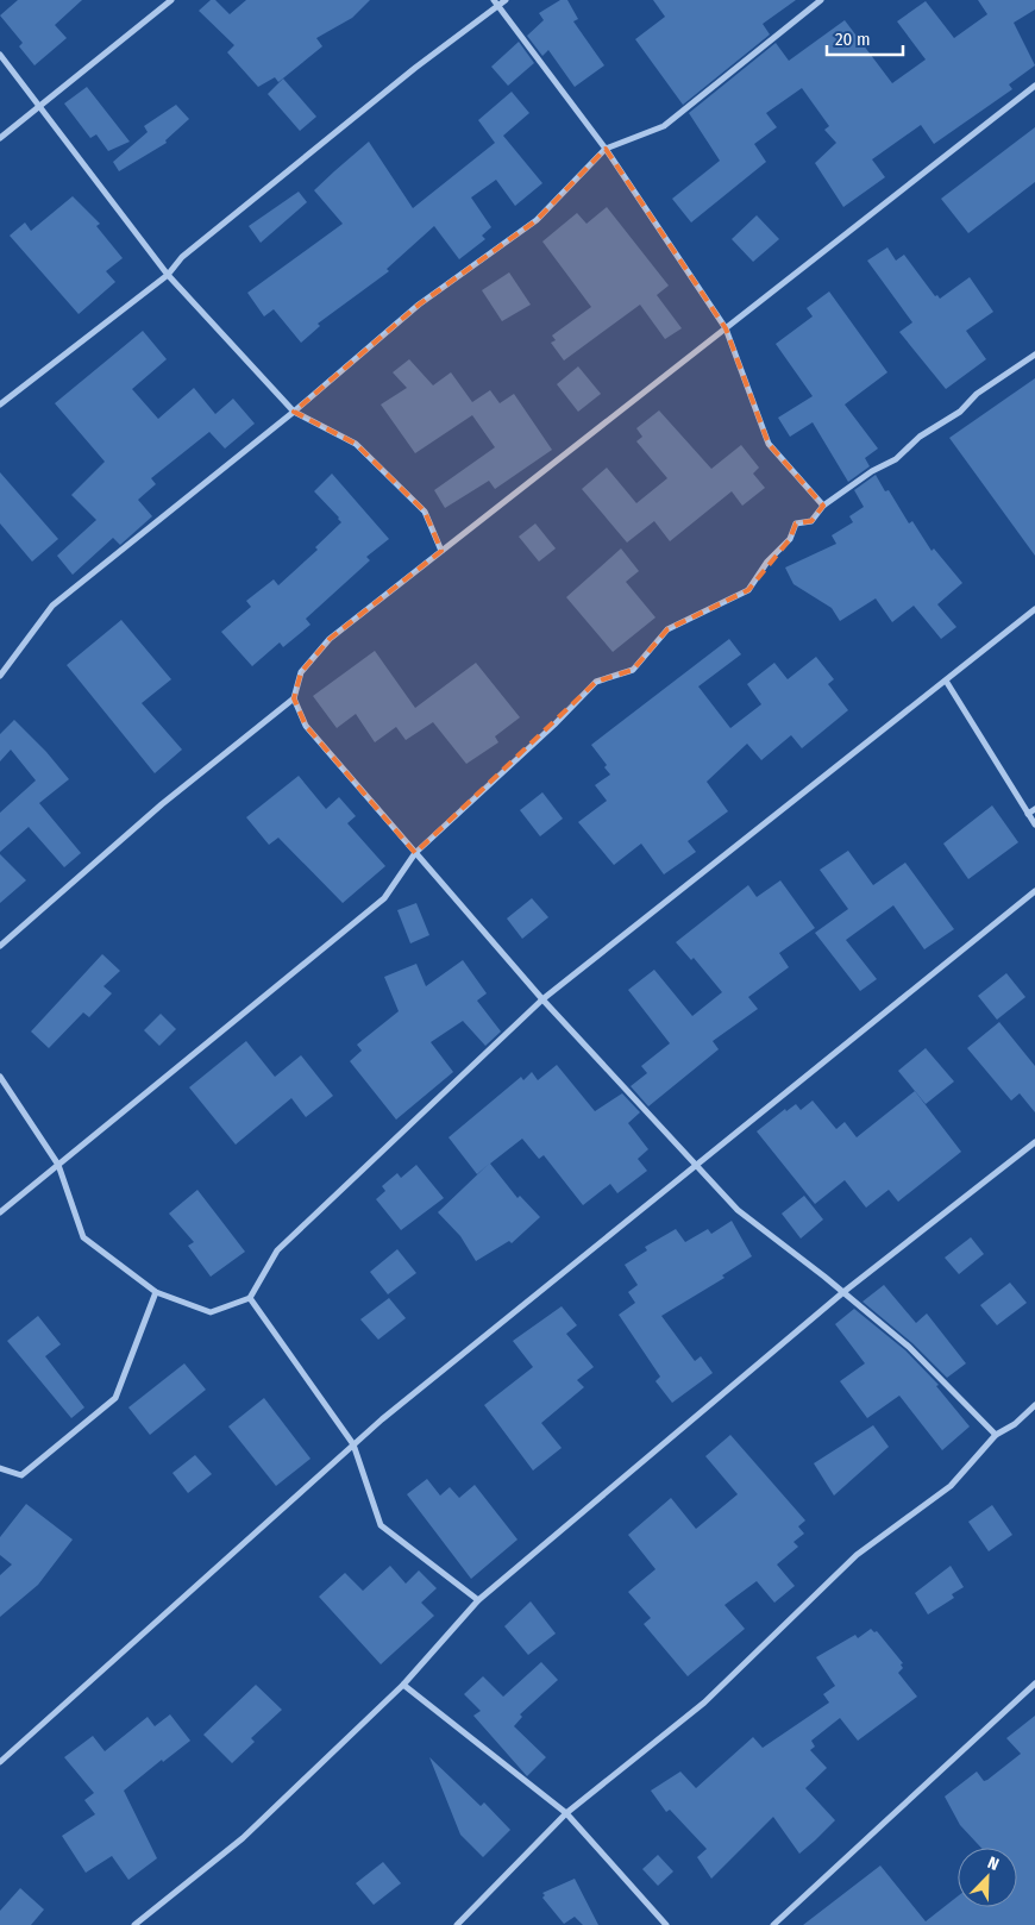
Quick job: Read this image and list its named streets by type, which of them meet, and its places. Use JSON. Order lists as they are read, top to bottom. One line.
{"scale_bar":"20 m","north":"top right"}
